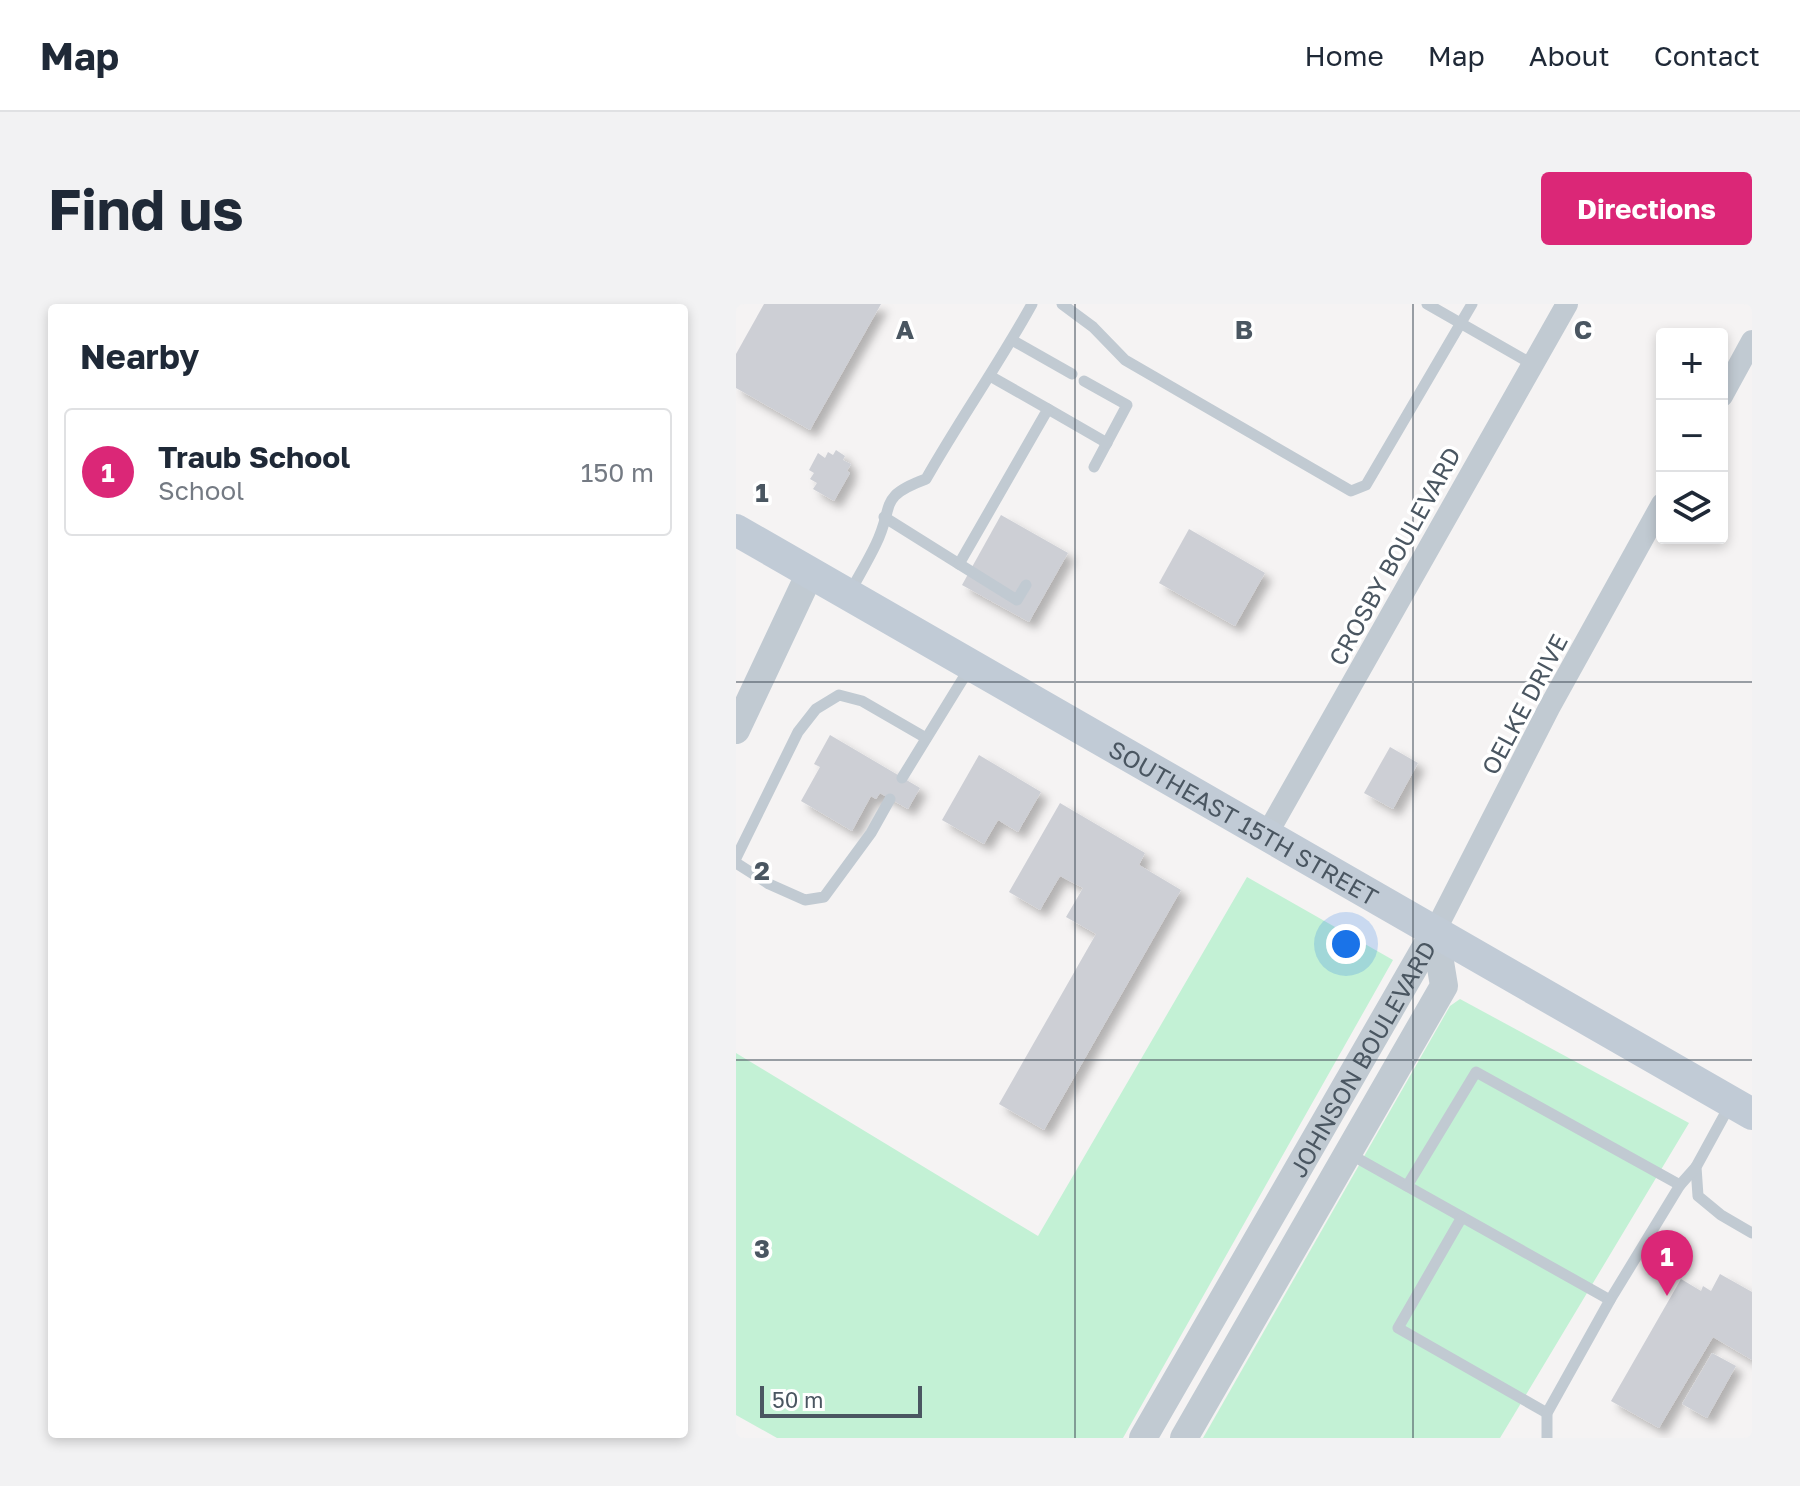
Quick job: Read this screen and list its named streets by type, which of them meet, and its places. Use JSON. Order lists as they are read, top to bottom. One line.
{"streets":{"main road":["SOUTHEAST 15TH STREET"],"street":["CROSBY BOULEVARD","OELKE DRIVE","JOHNSON BOULEVARD"]},"crossings":[["CROSBY BOULEVARD","SOUTHEAST 15TH STREET"],["OELKE DRIVE","SOUTHEAST 15TH STREET"],["OELKE DRIVE","JOHNSON BOULEVARD"],["SOUTHEAST 15TH STREET","JOHNSON BOULEVARD"]],"scale_bar":"50 m","page":{"header":"Map","nav":["Home","Map","About","Contact"],"buttons":"Directions","title":"Find us","heading":"Nearby","map_buttons":["+","−"],"list":[{"mark":"1","name":"Traub School","note":"School","value":"150 m"}],"pins":"1","scale":"50 m"},"grid":{"columns":["A","B","C"],"rows":["1","2","3"]}}
